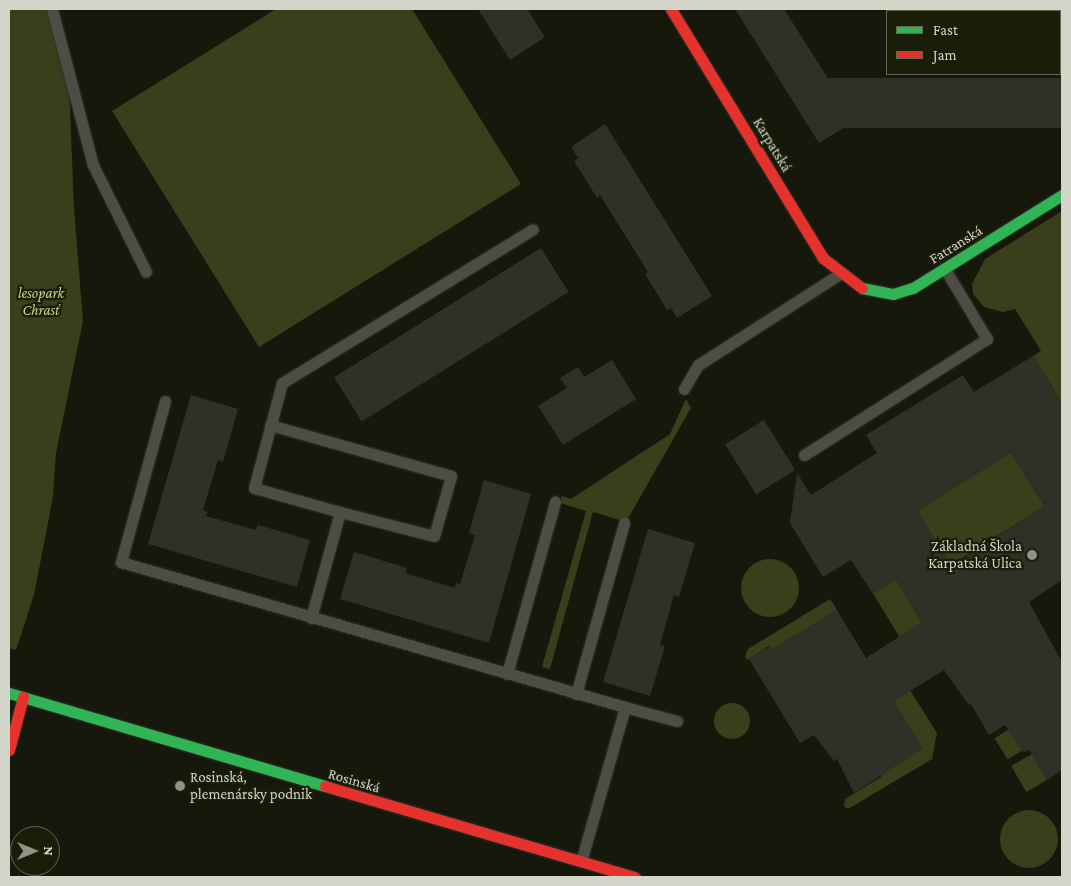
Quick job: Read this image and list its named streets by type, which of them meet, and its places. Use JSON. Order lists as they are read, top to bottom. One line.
{"streets":{"street":["Karpatská","Fatranská","Rosinská"]},"crossings":[["Karpatská","Fatranská"]],"parks":["lesopark Chrasť"],"places":["Základná Škola Karpatská Ulica","Rosinská, plemenársky podnik"],"legend":["Fast","Jam"],"north":"right"}
